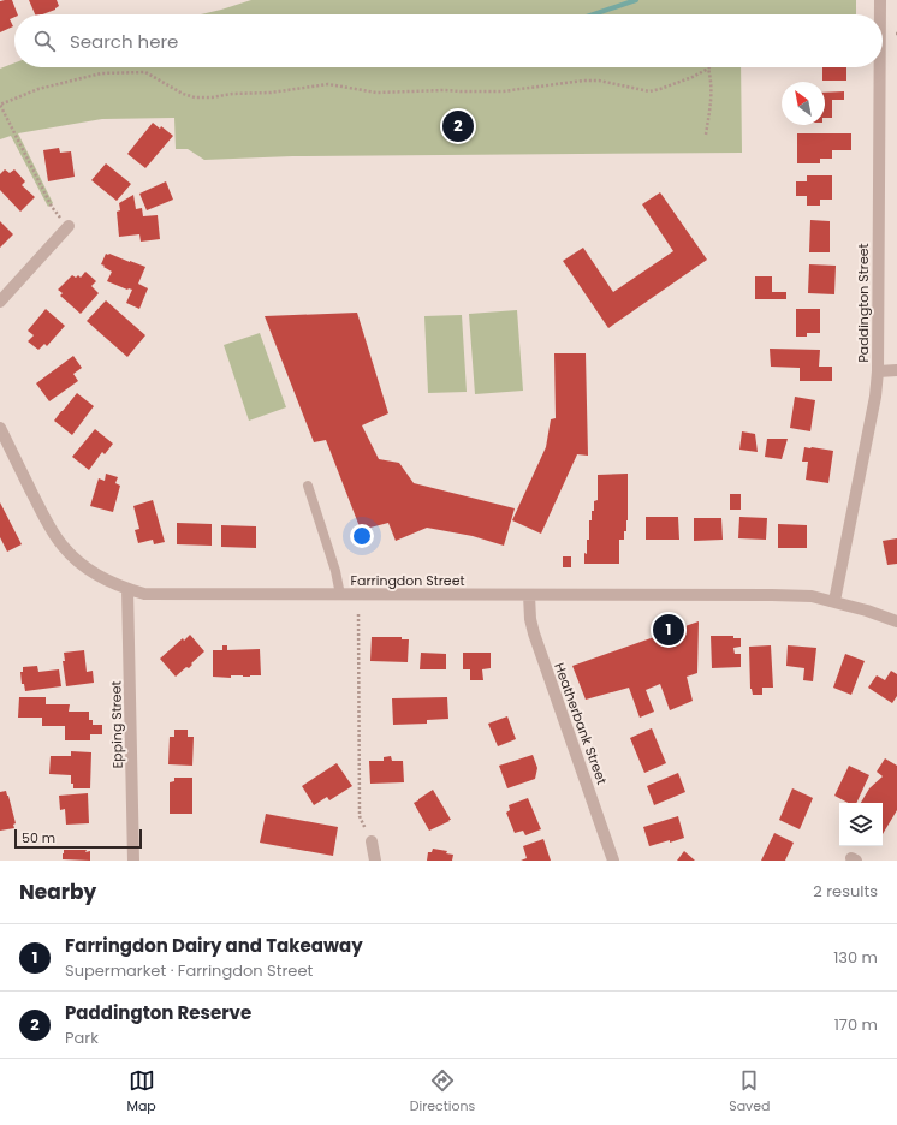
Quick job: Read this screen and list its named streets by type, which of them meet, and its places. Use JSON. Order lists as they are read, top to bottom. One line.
{"streets":{"street":["Paddington Street","Farringdon Street","Heatherbank Street","Epping Street"]},"crossings":[["Paddington Street","Farringdon Street"],["Farringdon Street","Heatherbank Street"],["Farringdon Street","Epping Street"]],"scale_bar":"50 m","north":"top left","page":{"search":"Search here","pins":["2","1"],"scale":"50 m","heading":["Nearby","2 results"],"list":[{"mark":"1","name":"Farringdon Dairy and Takeaway","note":"Supermarket · Farringdon Street","value":"130 m"},{"mark":"2","name":"Paddington Reserve","note":"Park","value":"170 m"}],"nav":["Map","Directions","Saved"]}}
